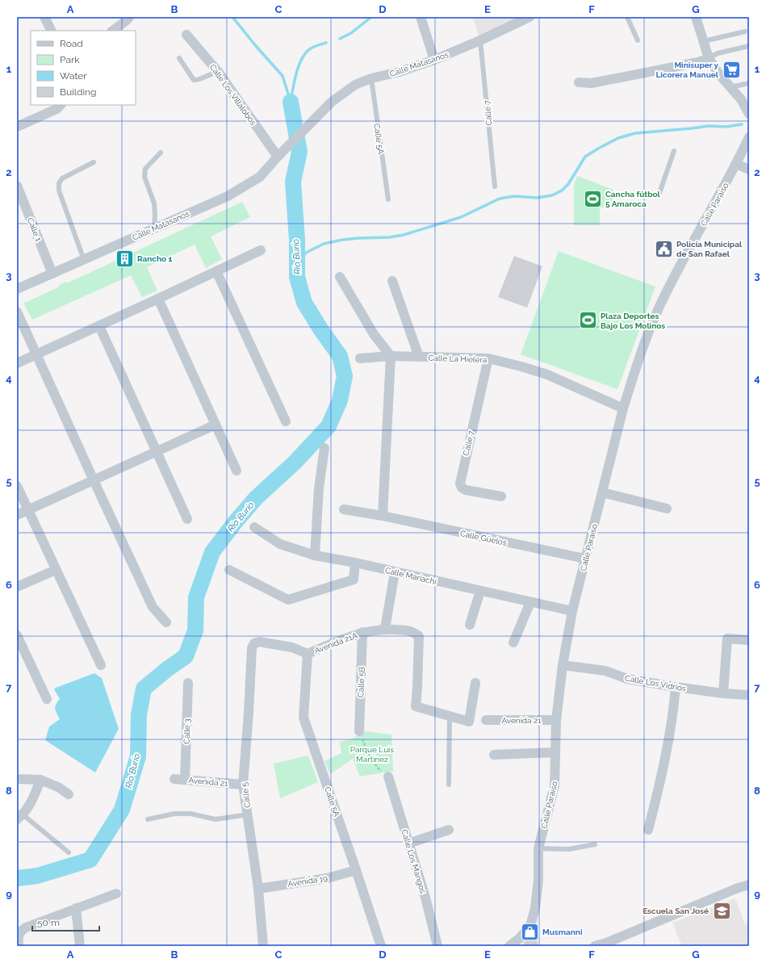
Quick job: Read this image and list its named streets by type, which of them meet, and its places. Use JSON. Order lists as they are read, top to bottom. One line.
{"streets":{"street":["Calle Matasanos","Calle Los Villalobos","Calle 7","Calle 5A","Calle Paraíso","Calle 1","Calle La Hielera","Calle Güelos","Calle Mariachi","Avenida 21A","Calle 5B","Calle Los Vidrios","Avenida 21","Calle 3","Calle 5","Calle Los Mangos","Avenida 19"]},"crossings":[["Calle Matasanos","Calle Los Villalobos"],["Calle Matasanos","Calle 7"],["Calle Matasanos","Calle 5A"],["Calle Matasanos","Calle 1"],["Calle 7","Calle La Hielera"],["Calle 5A","Avenida 21A"],["Calle 5A","Avenida 19"],["Calle Paraíso","Calle La Hielera"],["Calle Paraíso","Calle Güelos"],["Calle Paraíso","Calle Mariachi"],["Calle Paraíso","Calle Los Vidrios"],["Calle Paraíso","Avenida 21"],["Avenida 21A","Calle 5B"],["Avenida 21A","Calle 5"],["Avenida 21","Calle 3"],["Avenida 21","Calle 5"],["Calle 5","Avenida 19"]],"water":["Río Burío"],"parks":["Parque Luis Martínez"],"places":{"supermarket":["Minisuper y Licorera Manuel"],"sports":["Cancha fútbol 5 Amaroca","Plaza Deportes Bajo Los Molinos"],"public building":["Policía Municipal de San Rafael"],"building":["Rancho 1"],"school or university":["Escuela San José"],"shop":["Musmanni"]},"legend":["Road","Park","Water","Building"],"scale_bar":"50 m","grid":{"columns":["A","B","C","D","E","F","G"],"rows":["1","2","3","4","5","6","7","8","9"]}}
